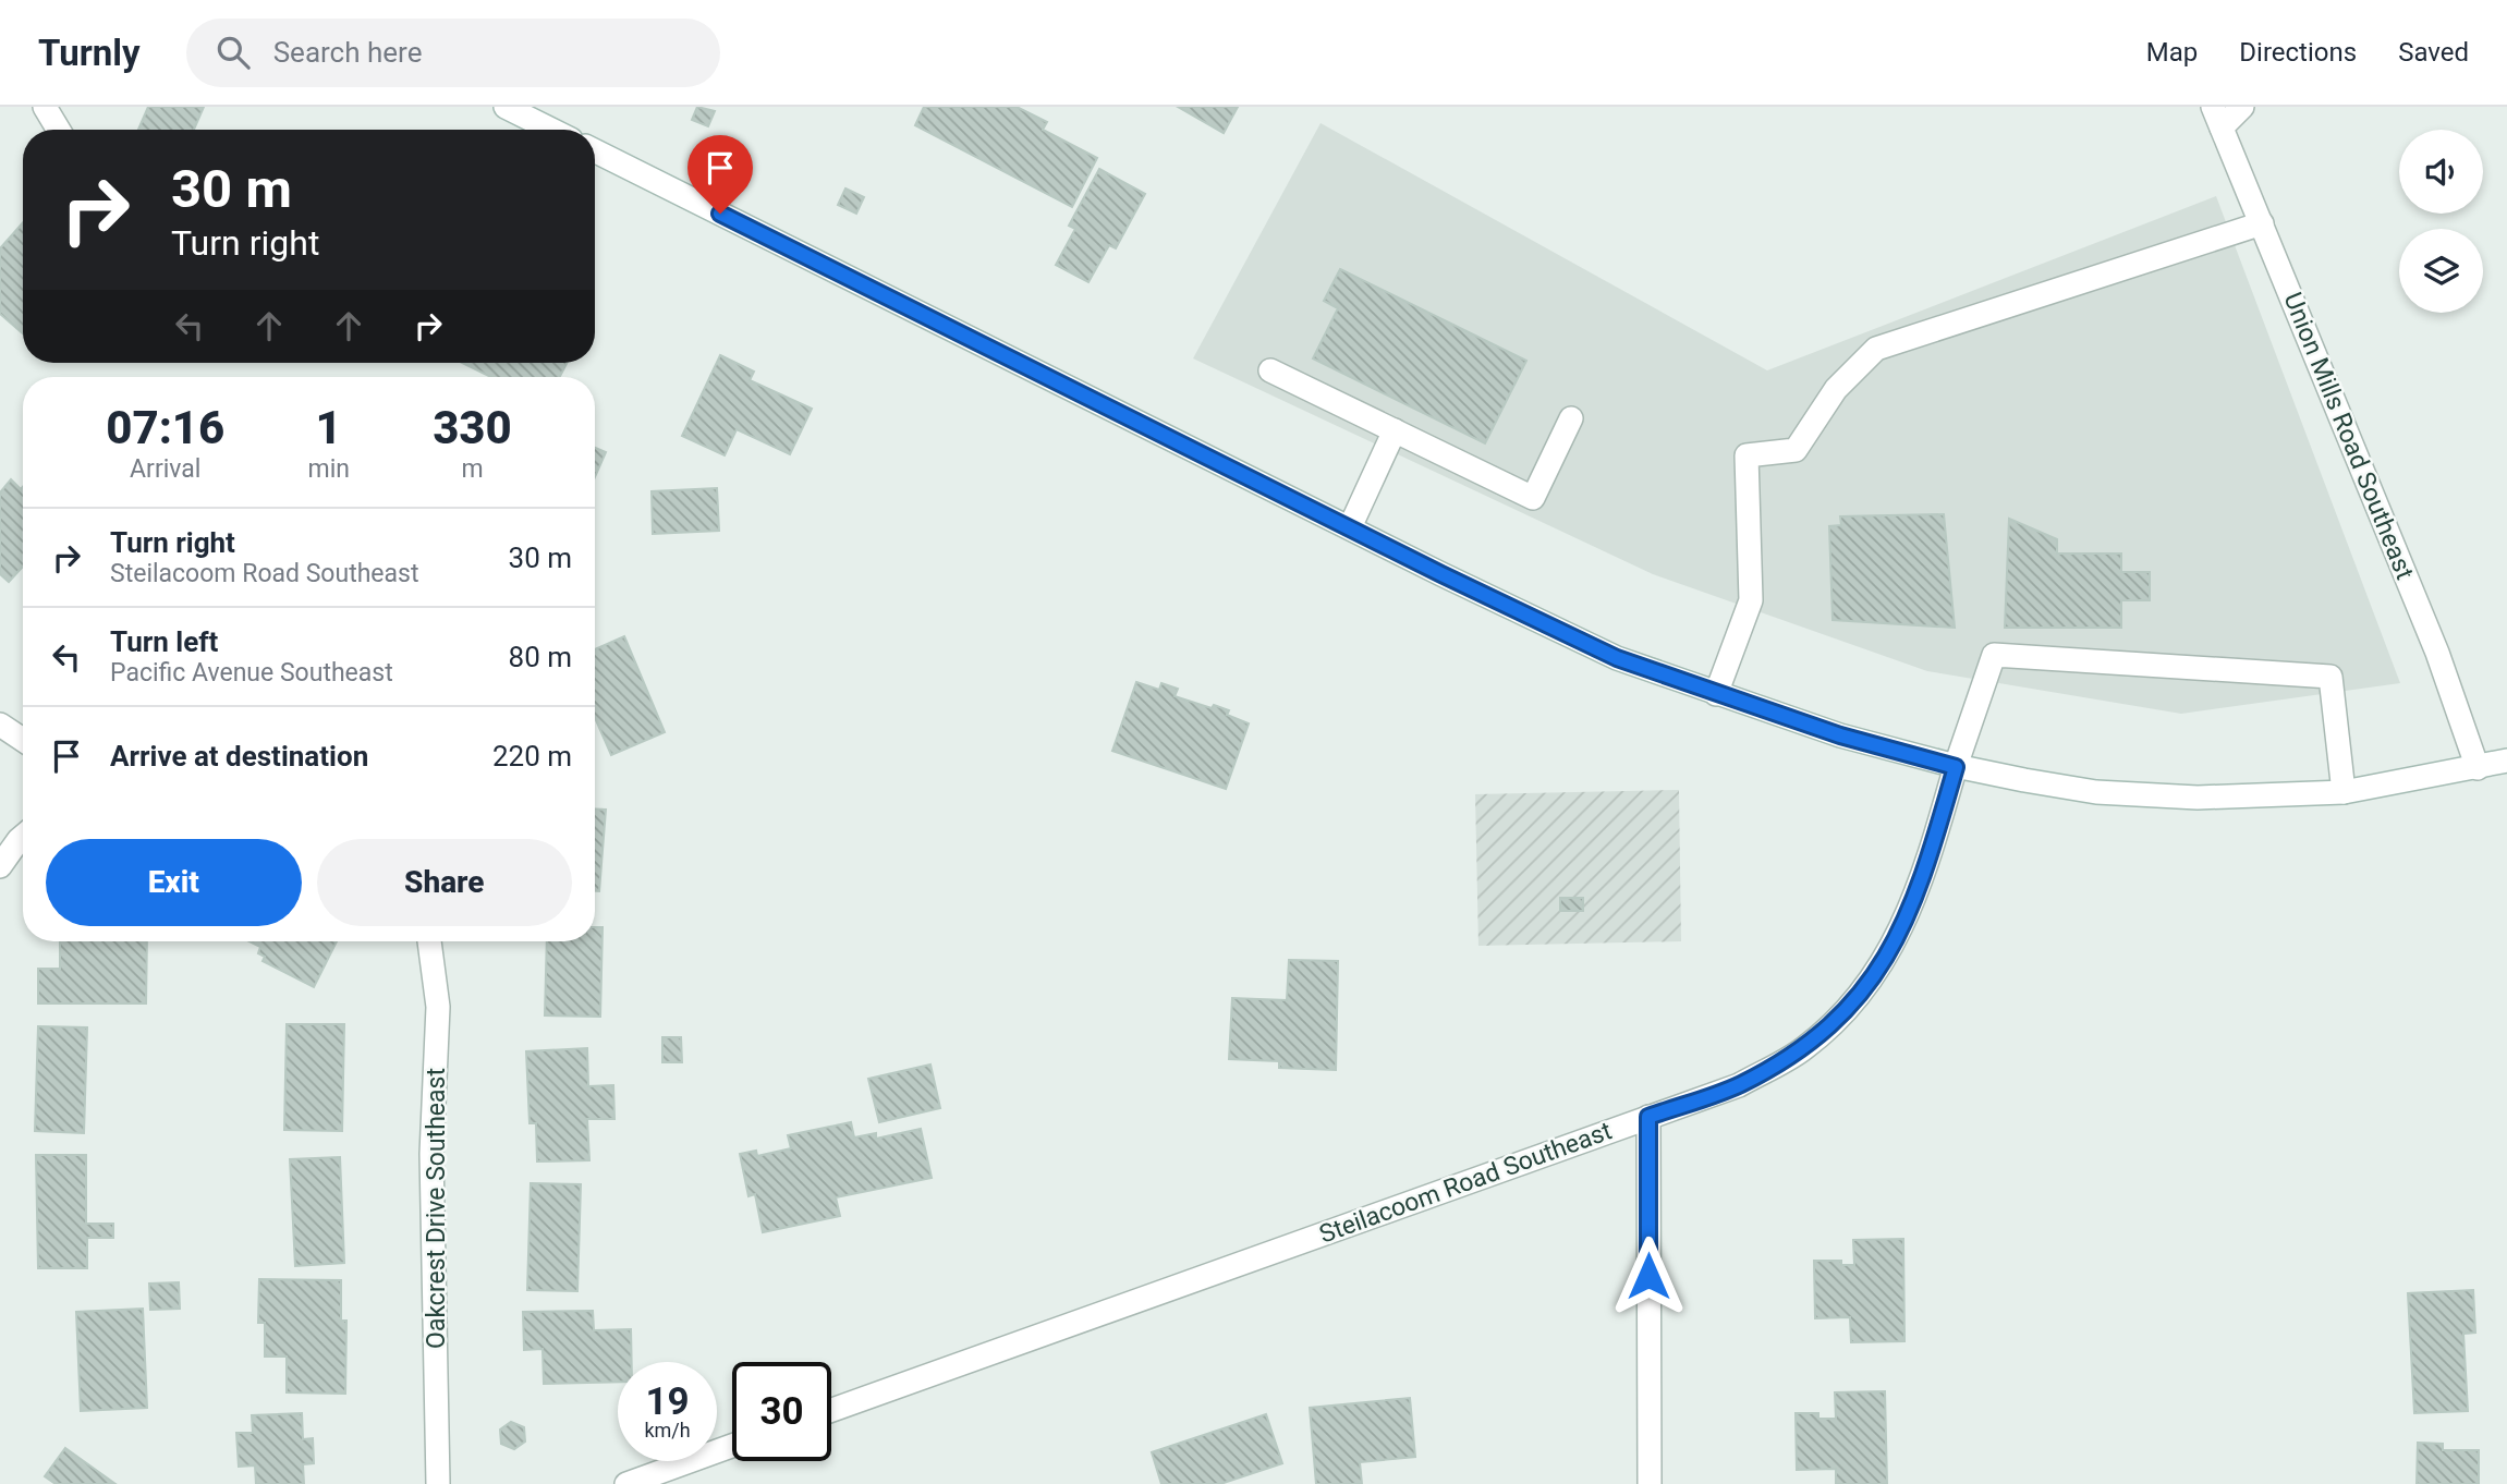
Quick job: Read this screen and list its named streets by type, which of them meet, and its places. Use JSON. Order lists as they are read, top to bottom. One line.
{"streets":{"street":["Union Mills Road Southeast","Steilacoom Road Southeast","Oakcrest Drive Southeast"]},"page":{"header":"Turnly","search":"Search here","nav":["Map","Directions","Saved"],"turn":["30 m","Turn right"],"eta":["07:16","Arrival","1","min","330","m"],"list":[{"name":"Turn right","note":"Steilacoom Road Southeast","value":"30 m"},{"name":"Turn left","note":"Pacific Avenue Southeast","value":"80 m"},{"name":"Arrive at destination","value":"220 m"}],"buttons":["Exit","Share"],"speed":"19 km/h","limit":"30"}}
